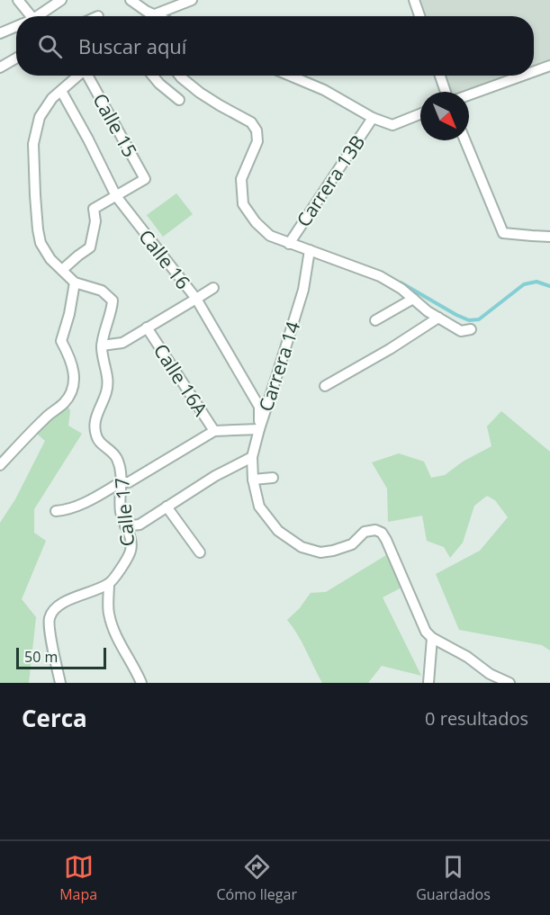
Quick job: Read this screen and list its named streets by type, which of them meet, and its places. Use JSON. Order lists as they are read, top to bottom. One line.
{"streets":{"street":["Calle 15","Carrera 13B","Calle 16","Carrera 14","Calle 16A","Calle 17"]},"crossings":[["Calle 15","Calle 16"],["Calle 16","Carrera 14"],["Calle 16","Calle 17"],["Carrera 14","Calle 16A"],["Carrera 14","Calle 17"]],"scale_bar":"50 m","north":"bottom right","page":{"search":"Buscar aquí","scale":"50 m","heading":["Cerca","0 resultados"],"nav":["Mapa","Cómo llegar","Guardados"]}}
